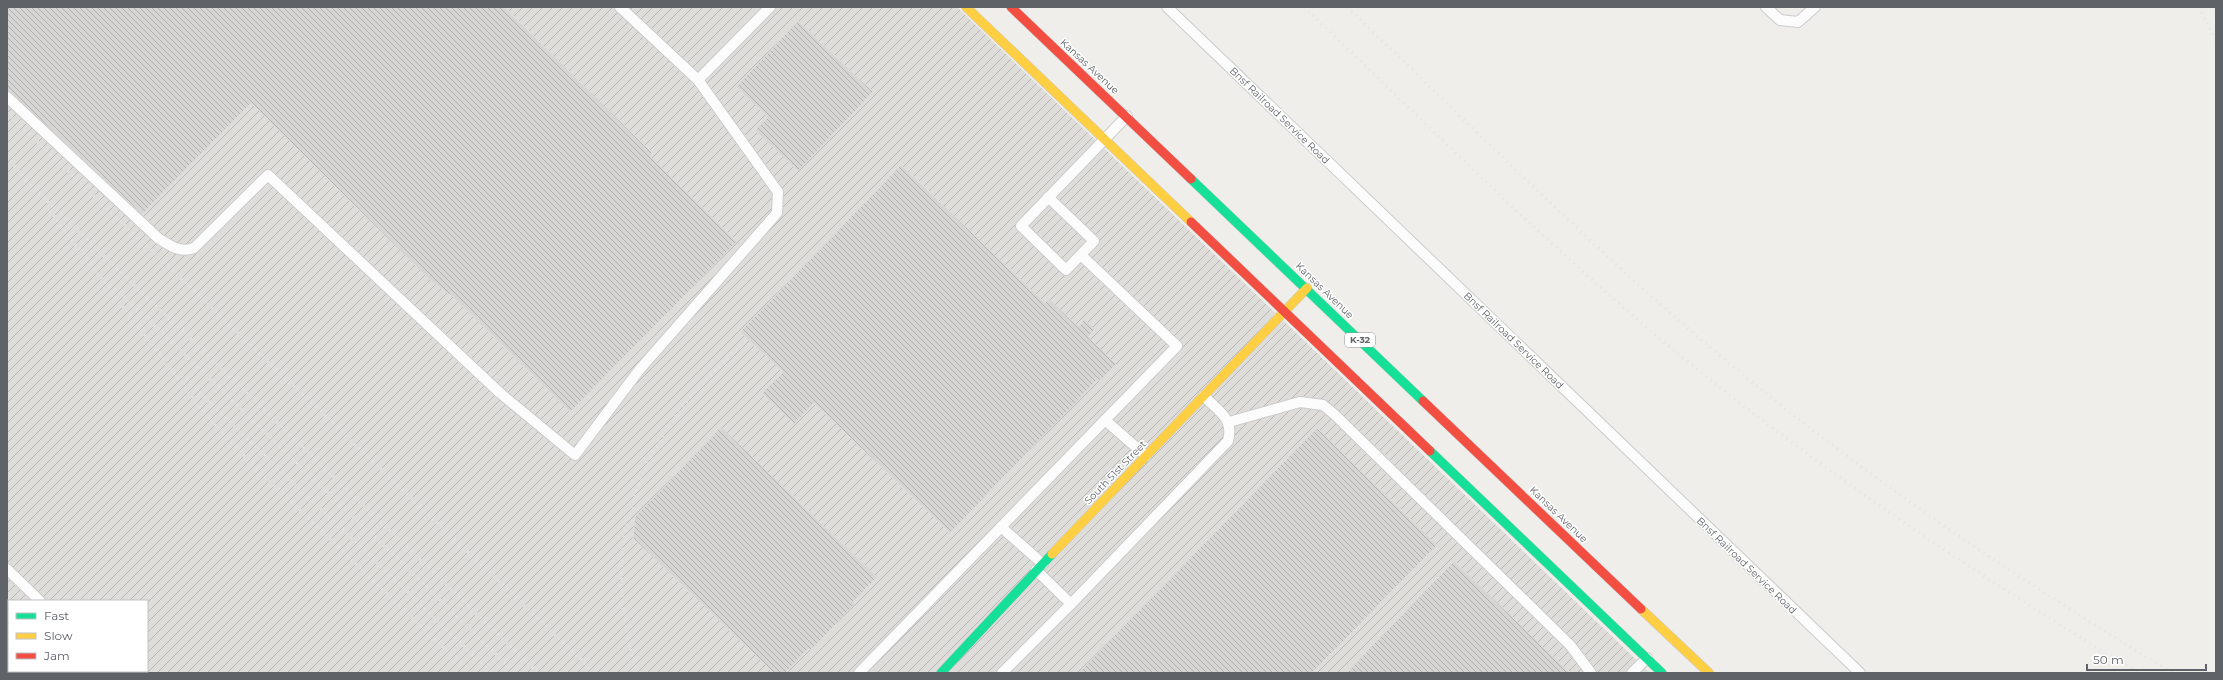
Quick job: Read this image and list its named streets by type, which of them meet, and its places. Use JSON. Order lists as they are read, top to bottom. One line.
{"streets":{"main road":["Kansas Avenue","K-32","South 51st Street"],"lane":["Bnsf Railroad Service Road"]},"crossings":[["Kansas Avenue","South 51st Street"]],"legend":["Fast","Slow","Jam"],"scale_bar":"50 m"}
